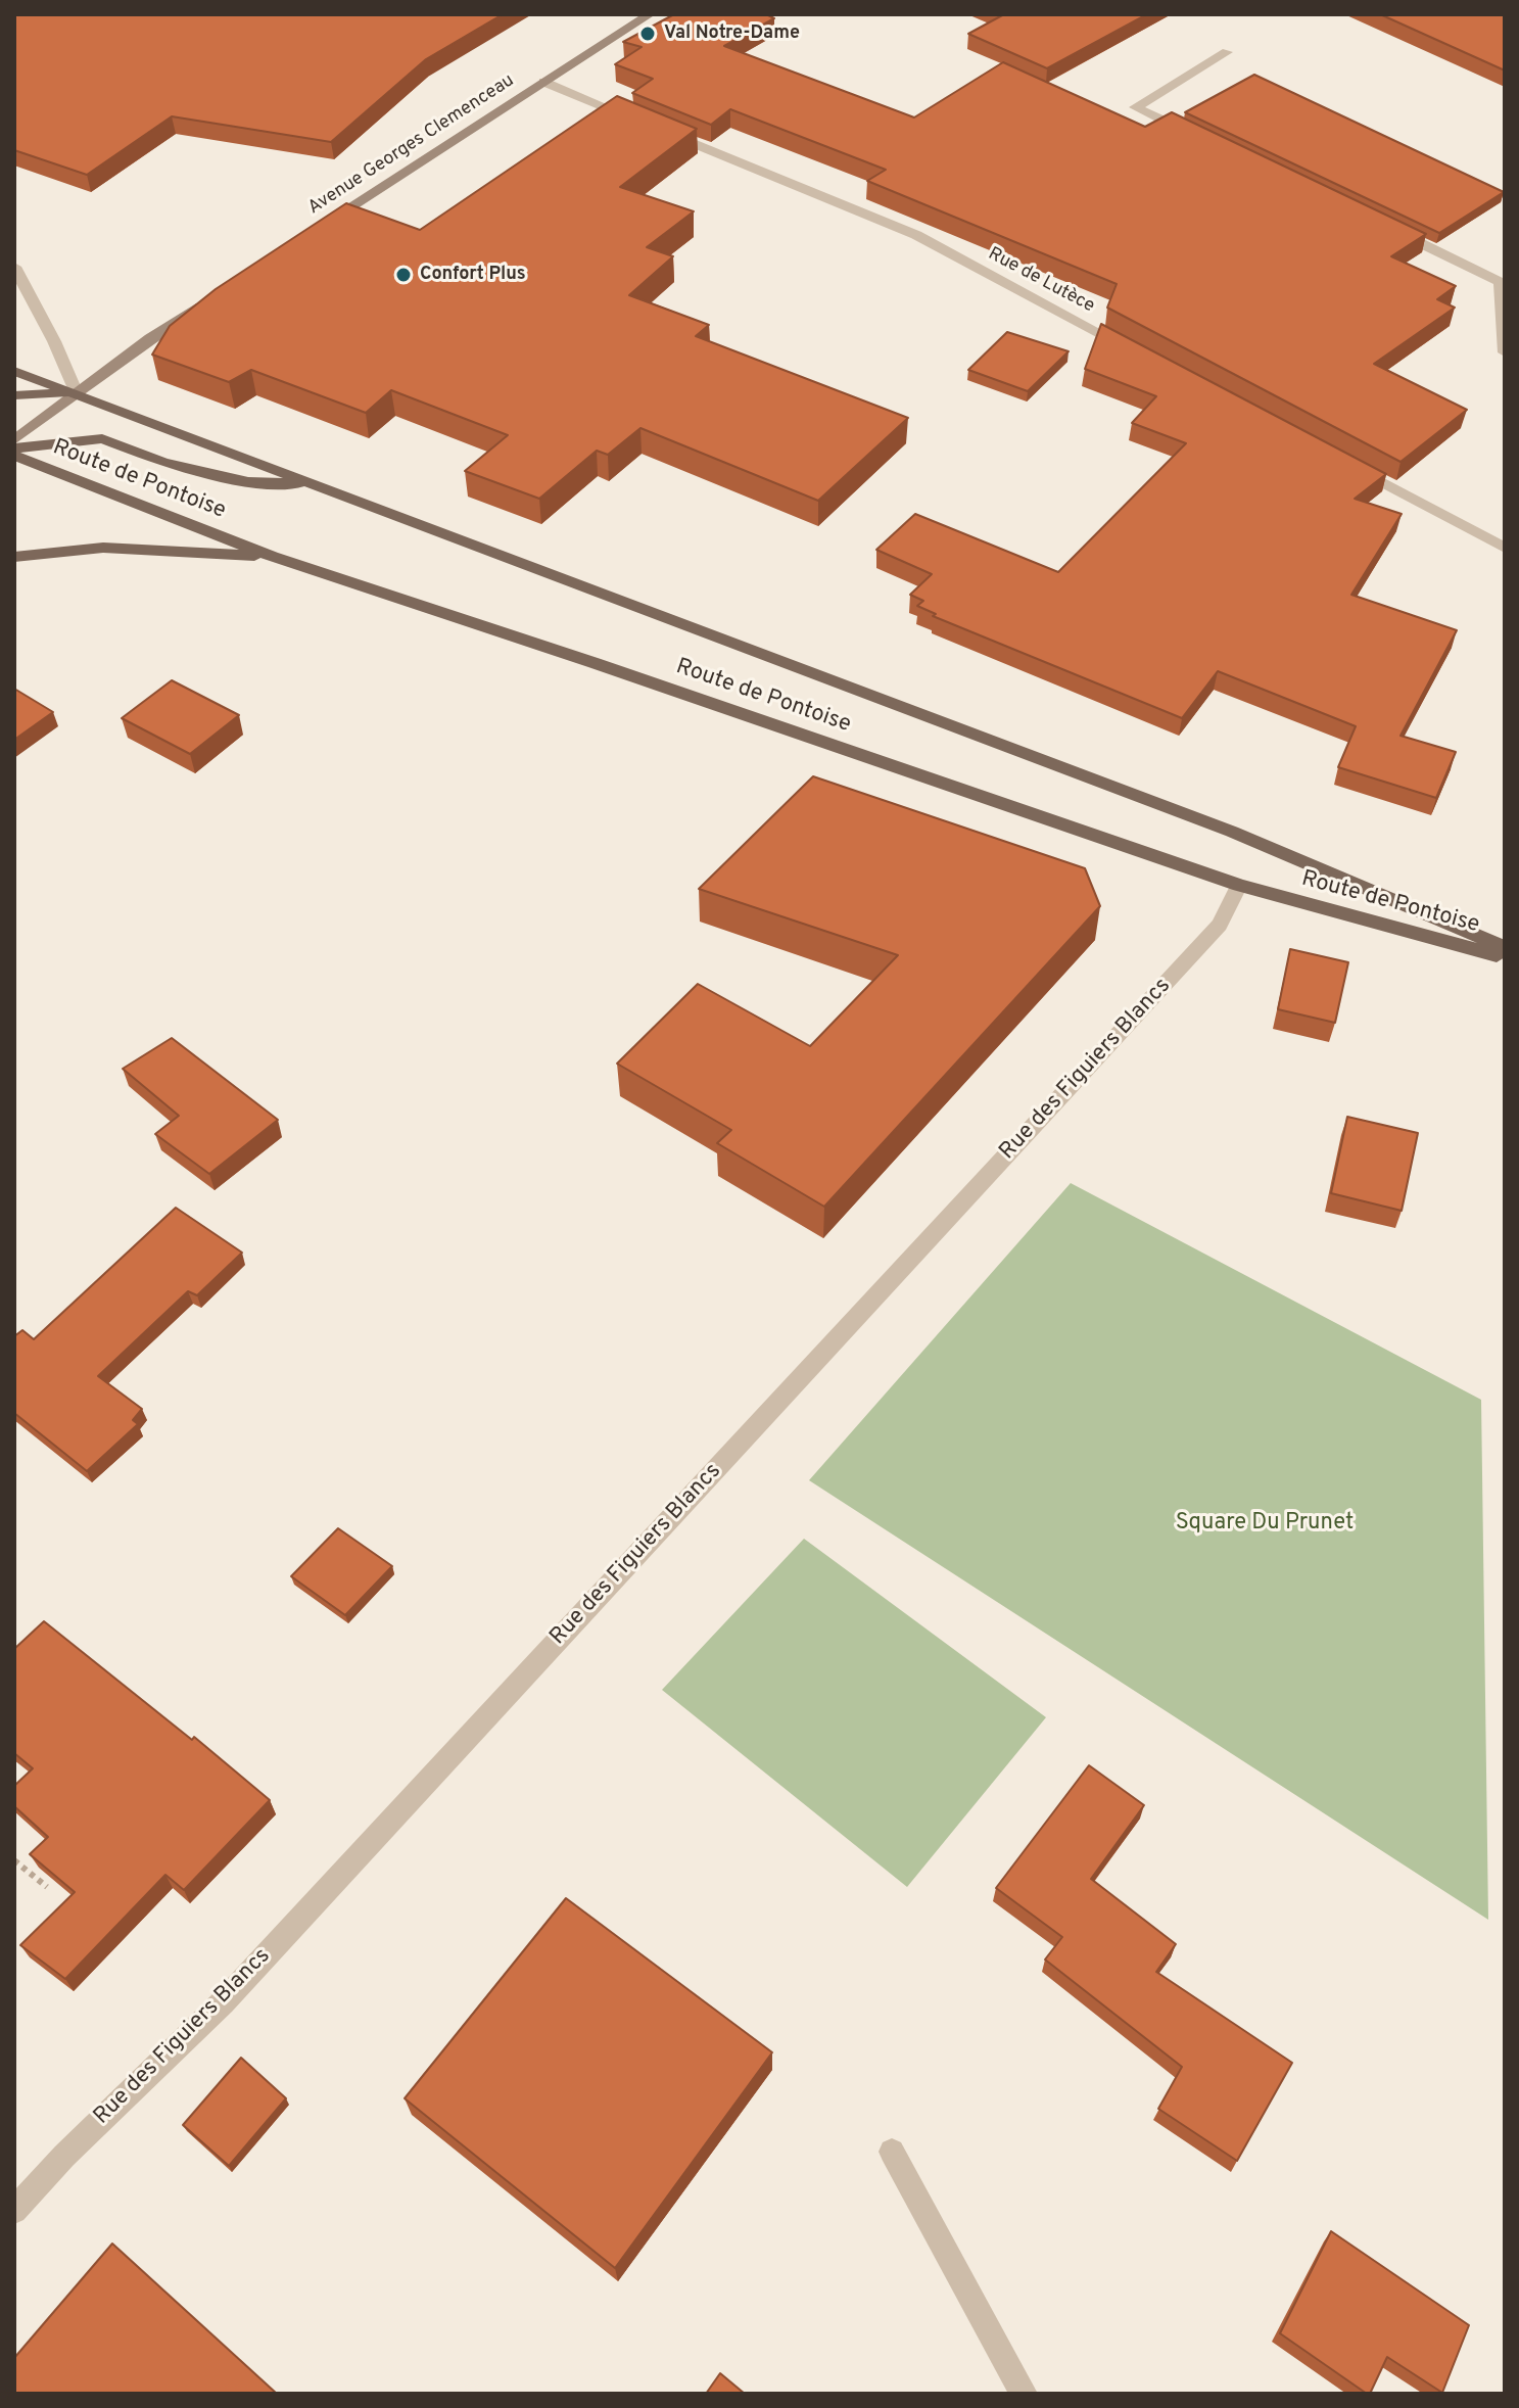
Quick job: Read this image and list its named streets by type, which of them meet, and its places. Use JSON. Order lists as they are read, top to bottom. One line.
{"streets":{"main road":["Avenue Georges Clemenceau","Route de Pontoise"],"street":["Rue de Lutèce","Rue des Figuiers Blancs"]},"crossings":[["Route de Pontoise","Rue des Figuiers Blancs"]],"parks":["Square Du Prunet"],"places":["Val Notre-Dame","Confort Plus"]}
